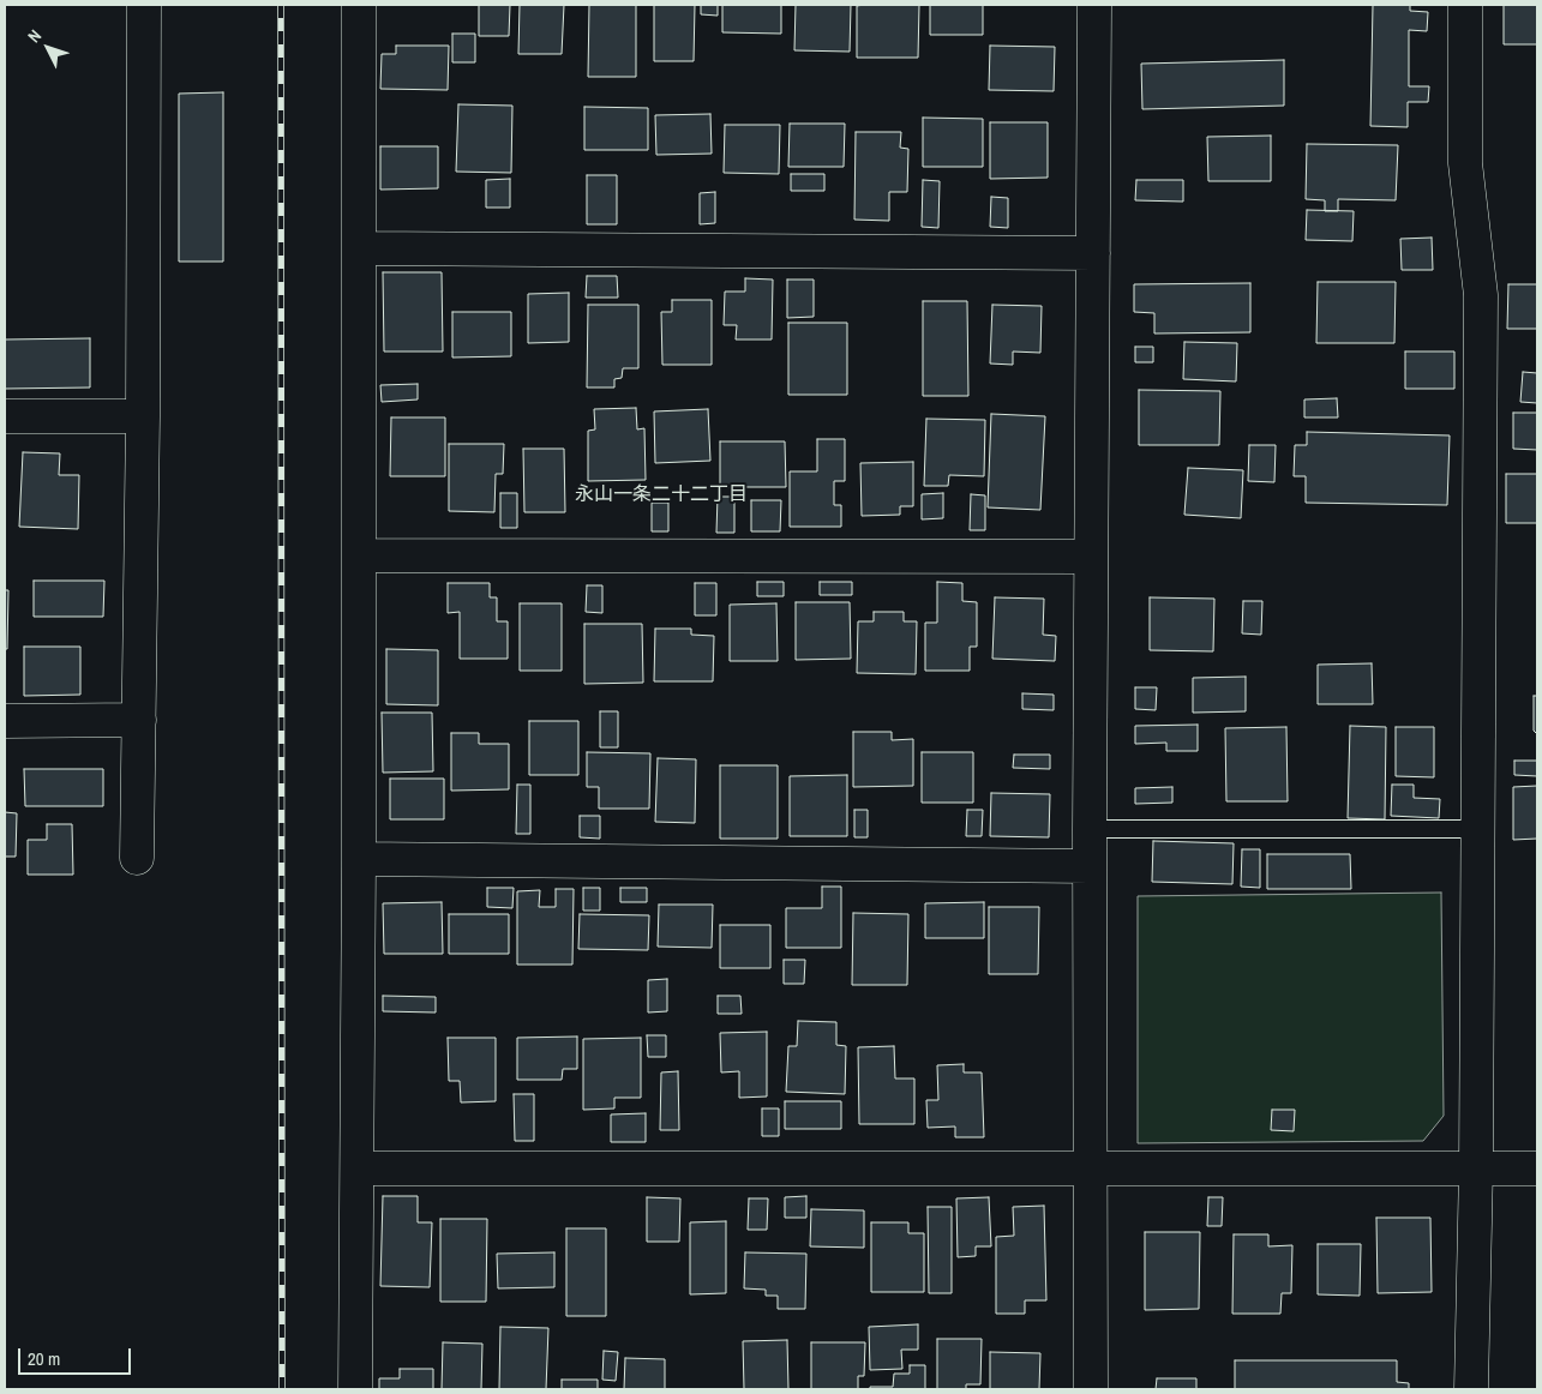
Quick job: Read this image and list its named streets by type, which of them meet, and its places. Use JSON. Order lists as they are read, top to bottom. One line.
{"districts":["永山一条二十二丁目"],"scale_bar":"20 m","north":"top left"}
